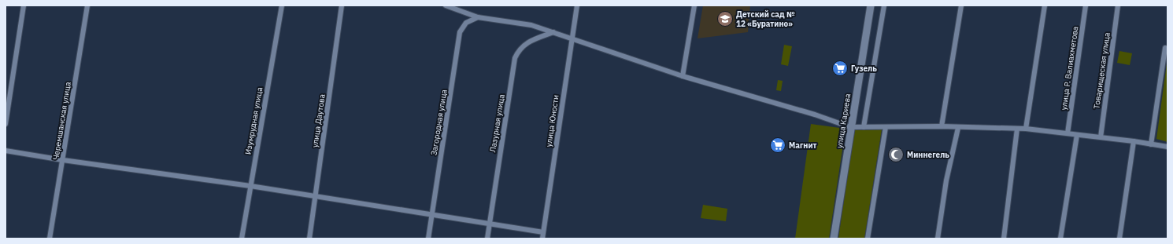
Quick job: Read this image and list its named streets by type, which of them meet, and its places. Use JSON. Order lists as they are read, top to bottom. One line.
{"streets":{"main road":["улица Кариева"],"street":["улица Р. Валиахметова","Товарищеская улица","Черемшанская улица","Изумрудная улица","улица Даутова","улица Юности","Загородная улица","Лазурная улица"]},"places":{"school or university":["Детский сад № 12 «Буратино»"],"supermarket":["Гузель","Магнит"],"mosque":["Миннегель"]}}
